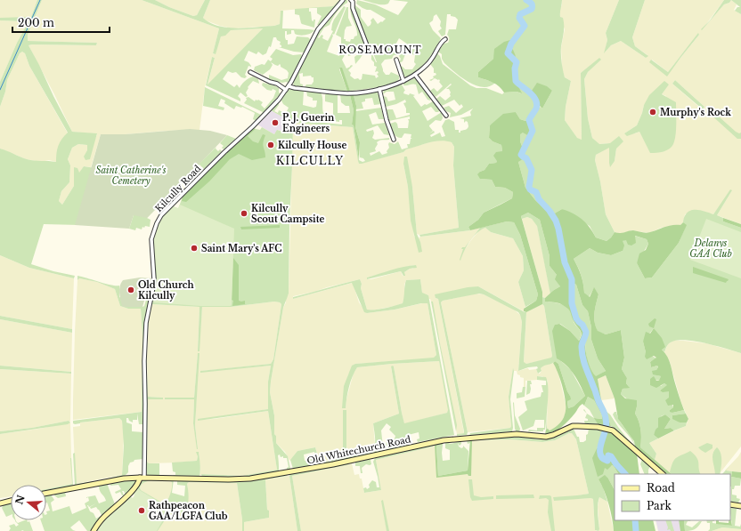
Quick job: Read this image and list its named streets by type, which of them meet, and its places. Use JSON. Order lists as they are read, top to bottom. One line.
{"streets":{"street":["Kilcully Road","Old Whitechurch Road"]},"crossings":[["Kilcully Road","Old Whitechurch Road"]],"districts":["ROSEMOUNT","KILCULLY"],"parks":["Saint Catherine's Cemetery","Delanys GAA Club"],"places":["Murphy's Rock","P. J. Guerin Engineers","Kilcully House","Kilcully Scout Campsite","Saint Mary's AFC","Old Church Kilcully","Rathpeacon GAA/LGFA Club"],"legend":["Road","Park"],"scale_bar":"200 m","north":"left"}
